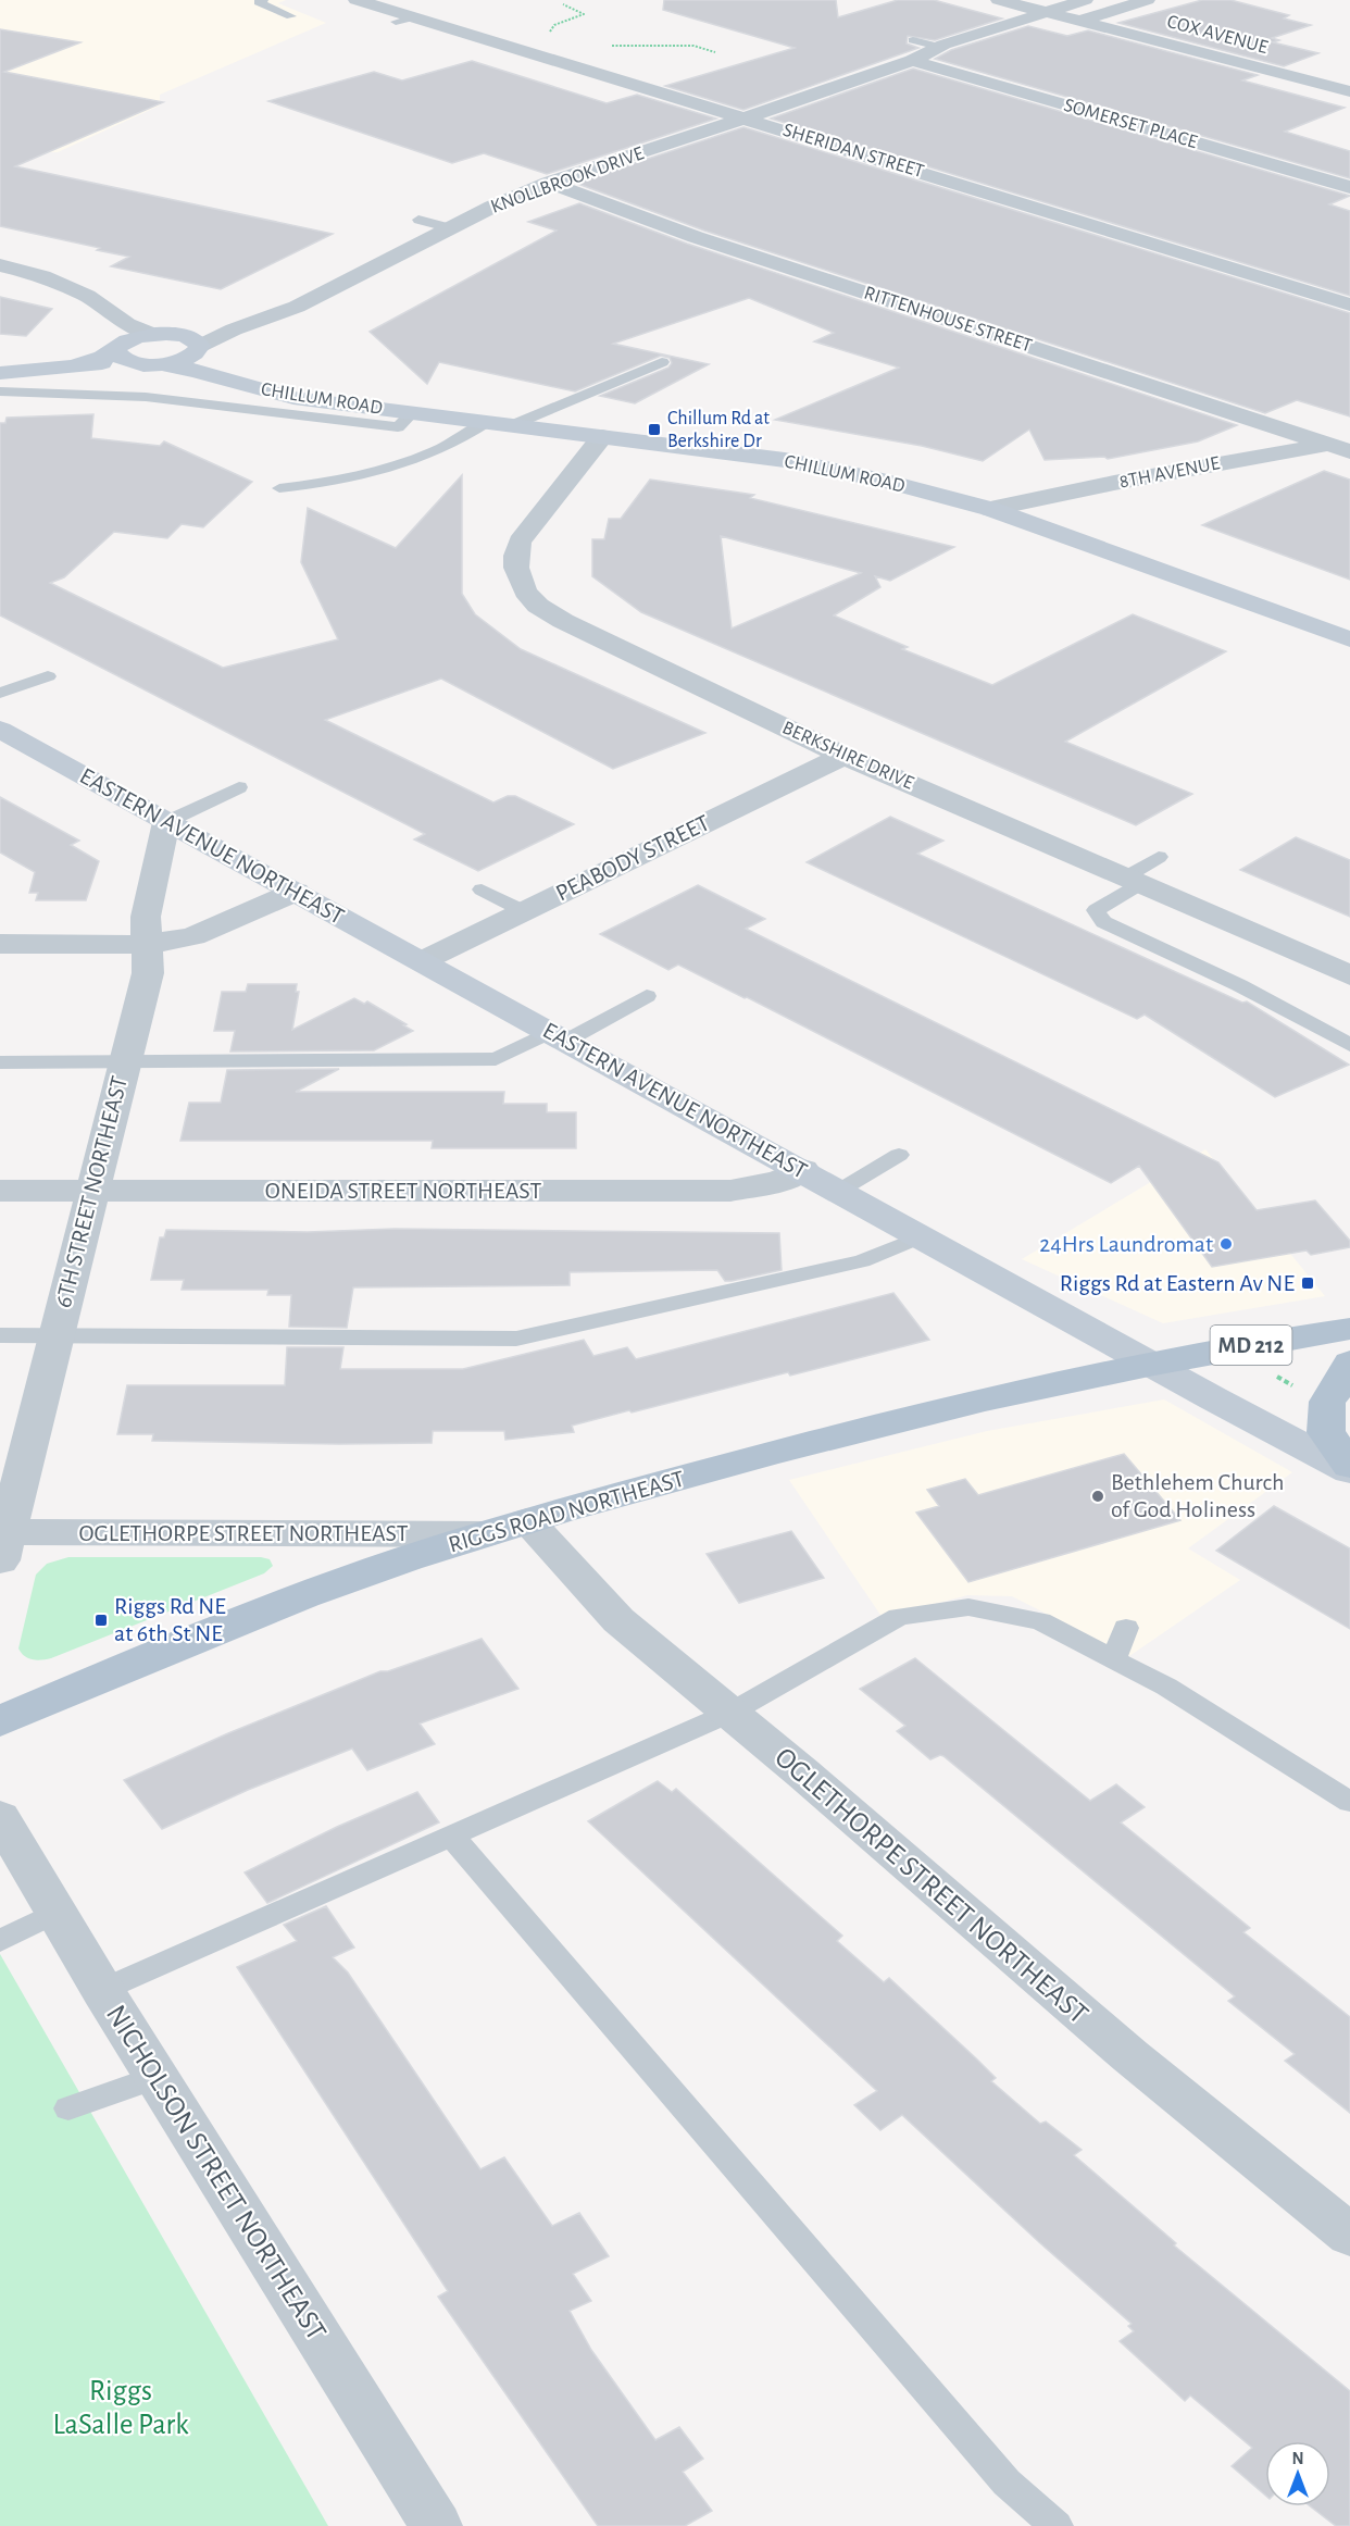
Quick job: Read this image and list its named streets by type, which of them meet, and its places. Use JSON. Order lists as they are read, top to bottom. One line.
{"streets":{"main road":["MD 212","RIGGS ROAD NORTHEAST"],"street":["COX AVENUE","SOMERSET PLACE","SHERIDAN STREET","KNOLLBROOK DRIVE","RITTENHOUSE STREET","CHILLUM ROAD","8TH AVENUE","BERKSHIRE DRIVE","EASTERN AVENUE NORTHEAST","PEABODY STREET","ONEIDA STREET NORTHEAST","6TH STREET NORTHEAST","OGLETHORPE STREET NORTHEAST","NICHOLSON STREET NORTHEAST"]},"crossings":[["COX AVENUE","KNOLLBROOK DRIVE"],["SOMERSET PLACE","KNOLLBROOK DRIVE"],["SHERIDAN STREET","KNOLLBROOK DRIVE"],["KNOLLBROOK DRIVE","RITTENHOUSE STREET"],["KNOLLBROOK DRIVE","CHILLUM ROAD"],["RITTENHOUSE STREET","8TH AVENUE"],["CHILLUM ROAD","8TH AVENUE"],["CHILLUM ROAD","BERKSHIRE DRIVE"],["BERKSHIRE DRIVE","PEABODY STREET"],["EASTERN AVENUE NORTHEAST","PEABODY STREET"],["EASTERN AVENUE NORTHEAST","ONEIDA STREET NORTHEAST"],["EASTERN AVENUE NORTHEAST","6TH STREET NORTHEAST"],["EASTERN AVENUE NORTHEAST","MD 212"],["EASTERN AVENUE NORTHEAST","RIGGS ROAD NORTHEAST"],["ONEIDA STREET NORTHEAST","6TH STREET NORTHEAST"],["6TH STREET NORTHEAST","OGLETHORPE STREET NORTHEAST"],["MD 212","RIGGS ROAD NORTHEAST"],["RIGGS ROAD NORTHEAST","OGLETHORPE STREET NORTHEAST"]],"parks":["Riggs LaSalle Park"],"places":{"transit":["Chillum Rd at Berkshire Dr","Riggs Rd at Eastern Av NE","Riggs Rd NE at 6th St NE"],"other":["24Hrs Laundromat","Bethlehem Church of God Holiness"]},"north":"top"}
